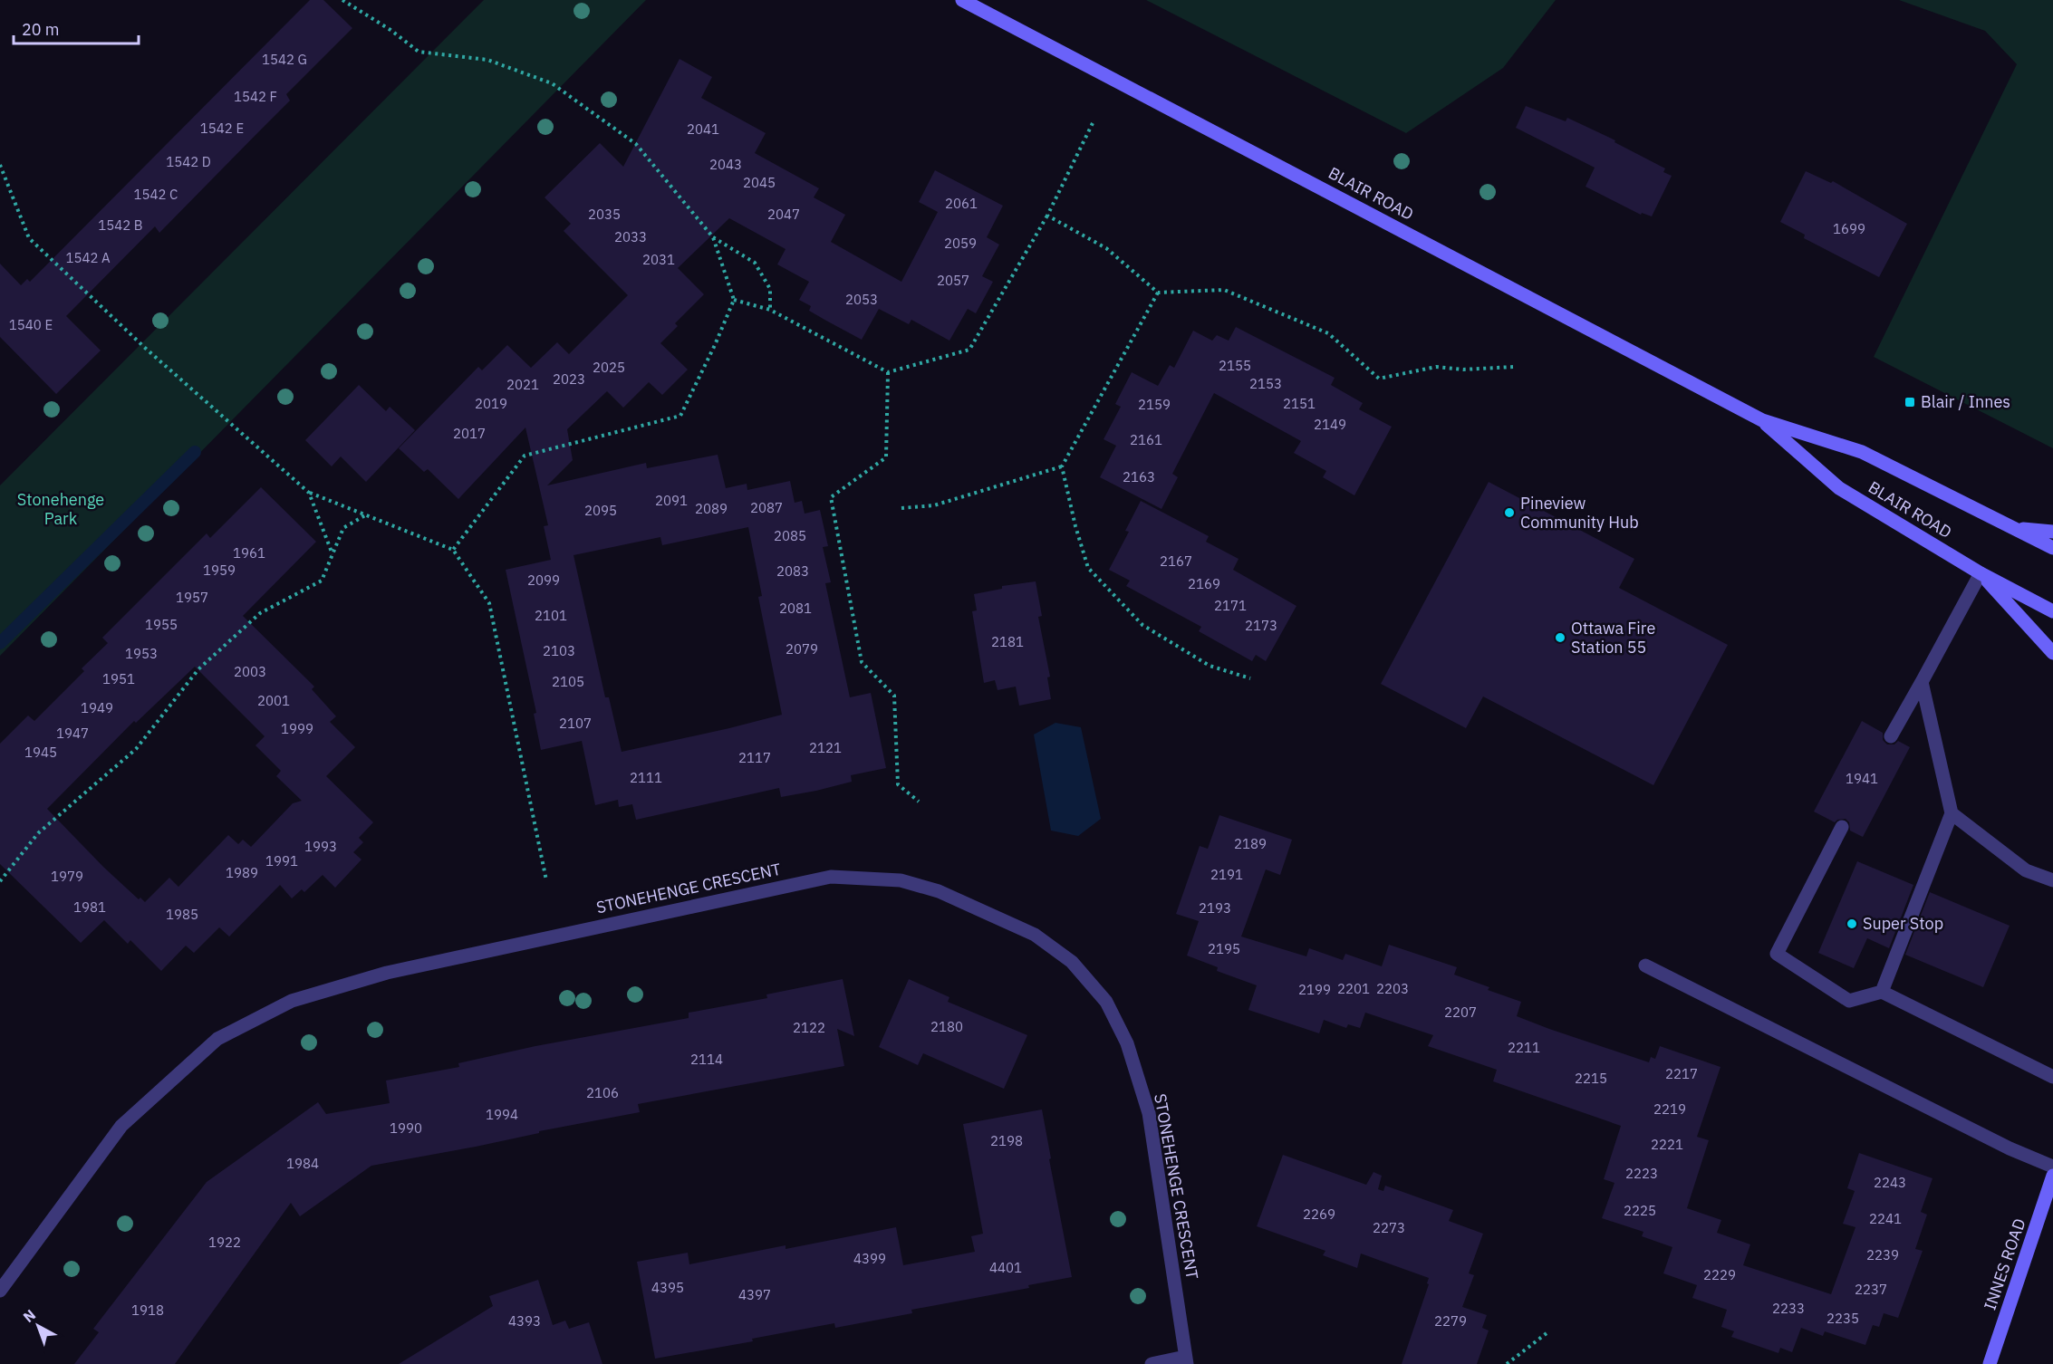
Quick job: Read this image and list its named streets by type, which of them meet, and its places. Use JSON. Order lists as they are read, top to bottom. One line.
{"streets":{"main road":["BLAIR ROAD","INNES ROAD"],"street":["STONEHENGE CRESCENT"]},"parks":["Stonehenge Park"],"places":{"transit":["Blair / Innes"],"other":["Pineview Community Hub","Ottawa Fire Station 55","Super Stop"]},"house_numbers":["1542 G","1542 F","1542 E","2041","1542 D","2043","2045","1542 C","2061","2035","2047","1542 B","1699","2033","2059","1542 A","2031","2057","2053","1540 E","2155","2025","2023","2153","2021","2019","2151","2159","2149","2017","2161","2163","2091","2087","2089","2095","2085","1961","2167","1959","2083","2099","2169","1957","2171","2081","2101","1955","2173","2181","2079","2103","1953","2003","1951","2105","2001","1949","2107","1999","1947","2121","1945","2117","2111","1941","2189","1993","1991","1989","2191","1979","1981","2193","1985","2195","2201","2203","2199","2207","2180","2122","2211","2114","2217","2215","2106","2219","1994","1990","2198","2221","1984","2223","2243","2225","2269","2241","2273","1922","2239","4399","4401","2229","4395","2237","4397","2233","1918","2235","4393","2279"],"scale_bar":"20 m","north":"top left"}
